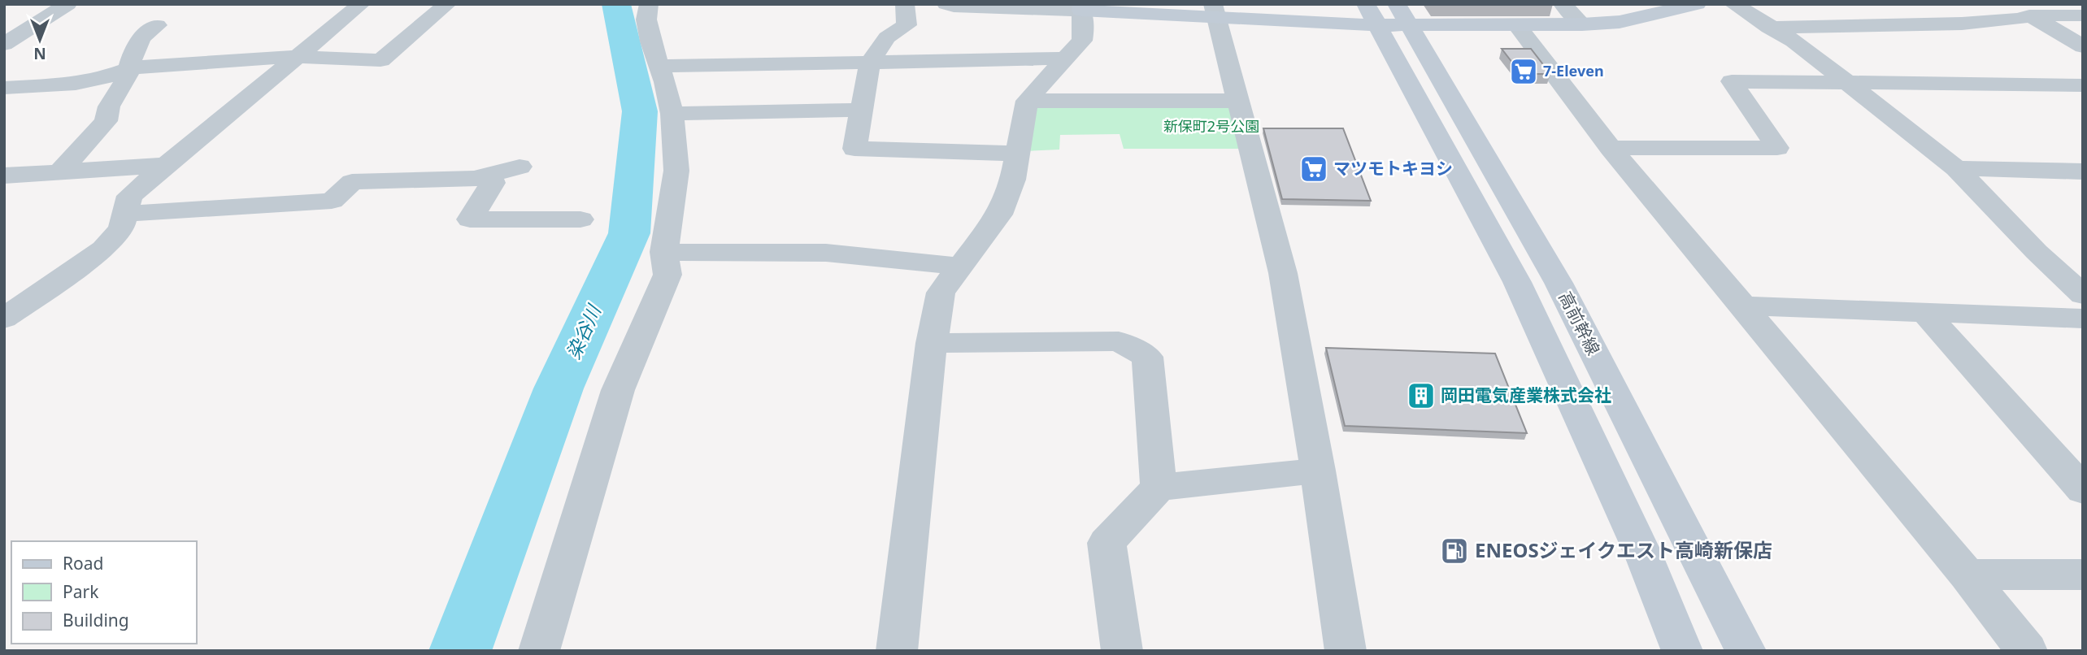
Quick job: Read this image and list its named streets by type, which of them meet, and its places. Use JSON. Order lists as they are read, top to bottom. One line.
{"streets":{"street":["高前幹線"]},"water":["染谷川"],"parks":["新保町2号公園"],"places":{"supermarket":["7-Eleven","マツモトキヨシ"],"building":["岡田電気産業株式会社"],"fuel station":["ENEOSジェイクエスト高崎新保店"]},"legend":["Road","Park","Building"],"north":"bottom"}
